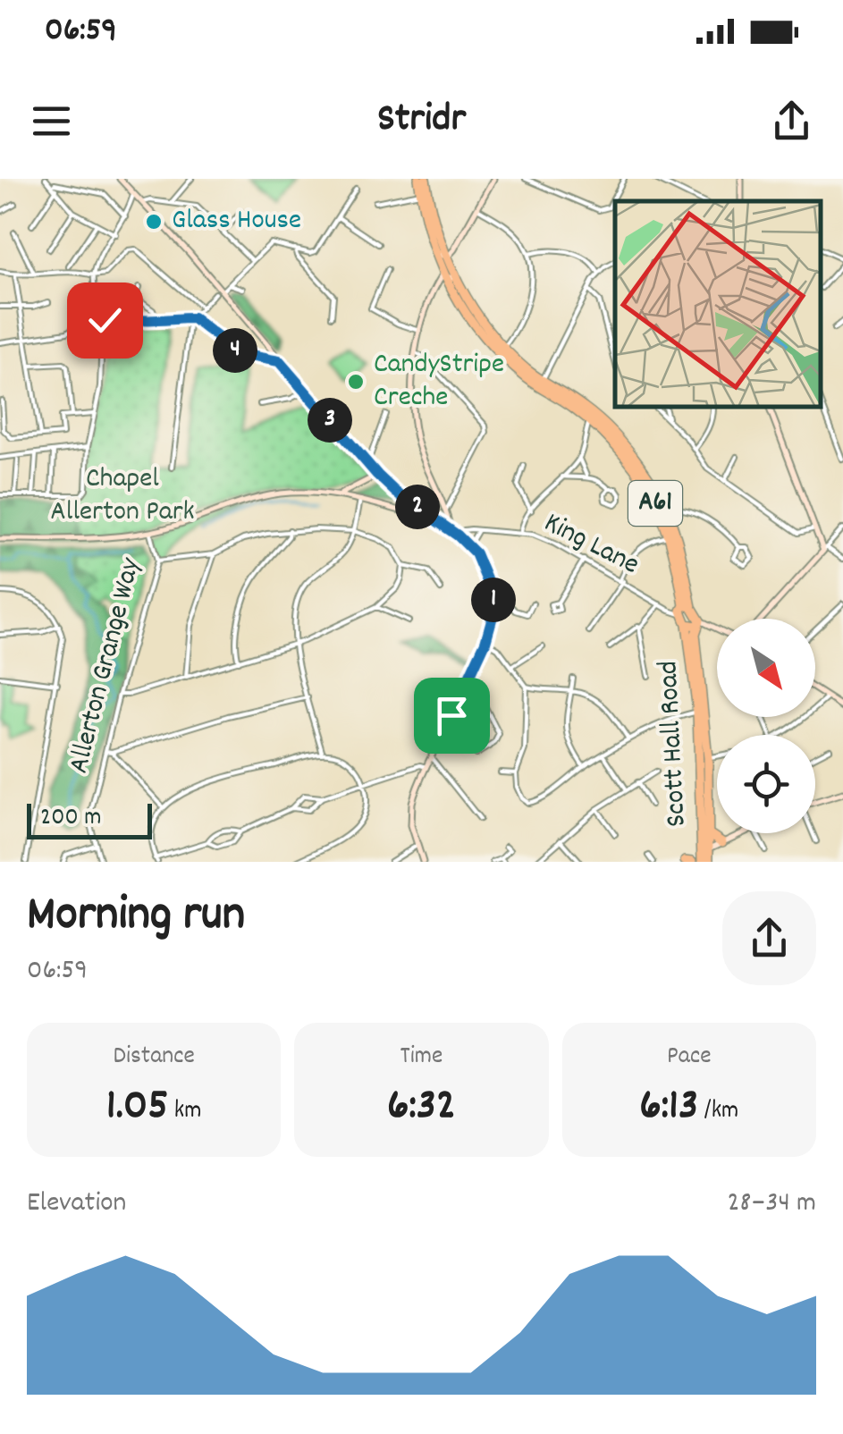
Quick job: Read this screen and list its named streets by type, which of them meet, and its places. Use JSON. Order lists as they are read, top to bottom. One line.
{"streets":{"highway":["A61","Scott Hall Road"],"street":["King Lane","Allerton Grange Way"]},"crossings":[["A61","King Lane"],["A61","Scott Hall Road"]],"parks":["Chapel Allerton Park"],"places":["Glass House","CandyStripe Creche"],"scale_bar":"200 m","north":"bottom right","page":{"status":"06:59","header":"Stridr","pins":["4","3","2","1"],"scale":"200 m","heading":["Morning run","06:59"],"stats":[["Distance","1.05 km"],["Time","6:32"],["Pace","6:13 /km"]],"chart":["Elevation","28–34 m"]}}
